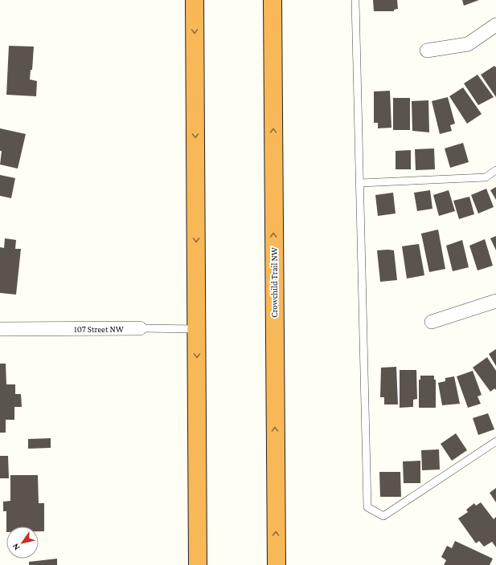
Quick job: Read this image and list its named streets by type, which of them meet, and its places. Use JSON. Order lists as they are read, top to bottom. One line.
{"streets":{"highway":["Crowchild Trail NW"],"street":["107 Street NW"]},"north":"bottom left"}
